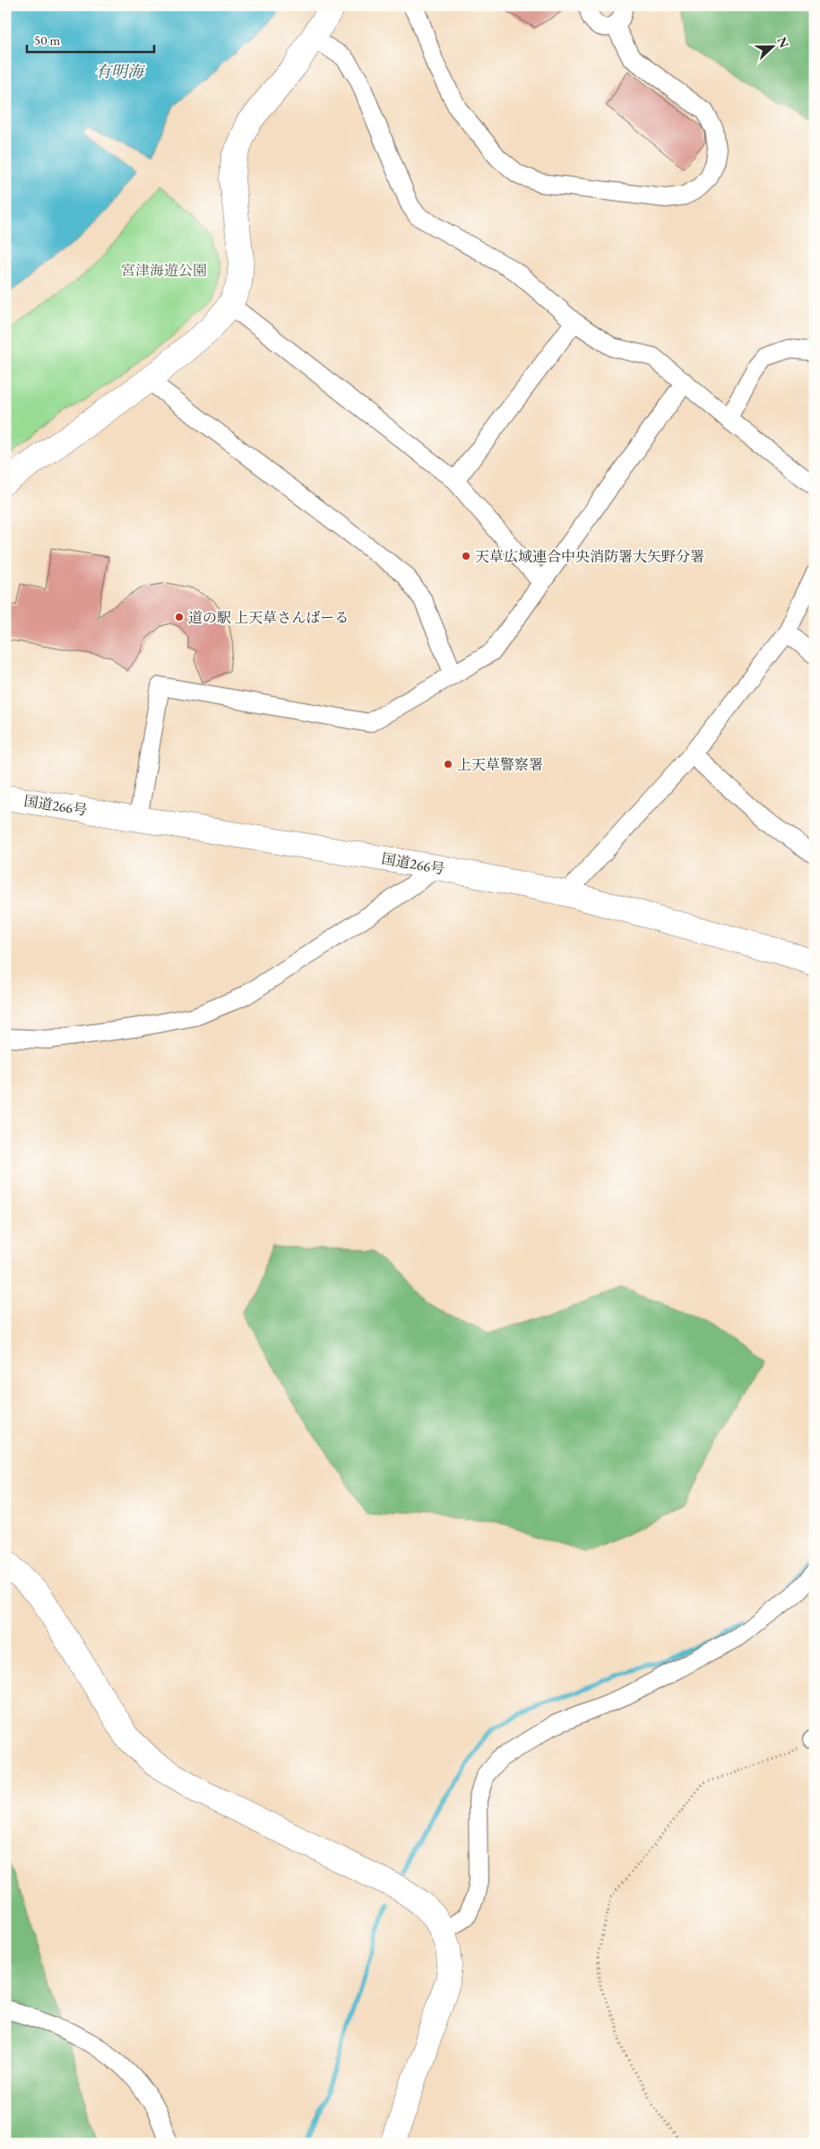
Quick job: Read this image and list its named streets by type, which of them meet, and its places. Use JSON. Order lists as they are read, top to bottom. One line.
{"streets":{"main road":["国道266号"]},"water":["有明海"],"parks":["宮津海遊公園"],"places":["天草広域連合中央消防署大矢野分署","道の駅 上天草さんばーる","上天草警察署"],"scale_bar":"50 m","north":"right"}
